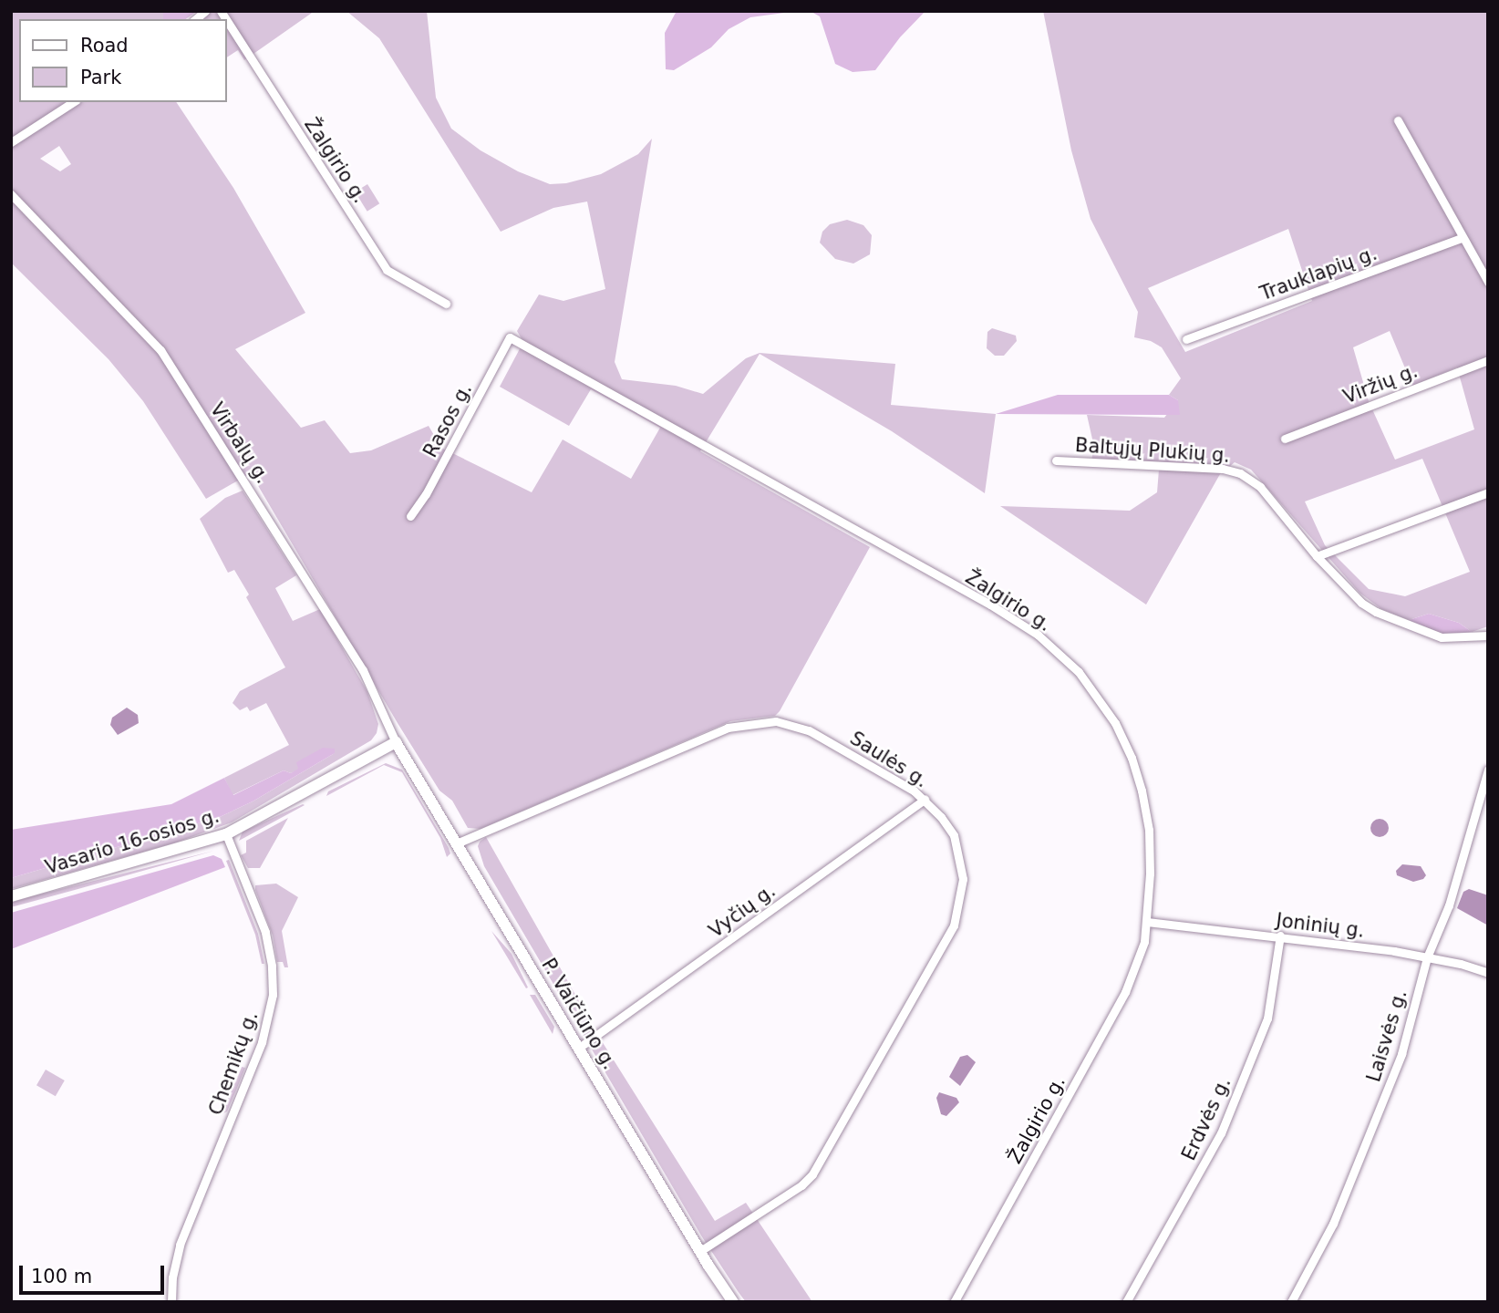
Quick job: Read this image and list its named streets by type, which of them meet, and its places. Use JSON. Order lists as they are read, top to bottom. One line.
{"streets":{"main road":["Vasario 16-osios g.","P. Vaičiūno g."],"street":["Žalgirio g.","Trauklapių g.","Viržių g.","Rasos g.","Virbalų g.","Baltųjų Plukių g.","Saulės g.","Vyčių g.","Joninių g.","Laisvės g.","Chemikų g.","Erdvės g."]},"crossings":[["Žalgirio g.","Rasos g."],["Žalgirio g.","Joninių g."],["Virbalų g.","Vasario 16-osios g."],["Virbalų g.","P. Vaičiūno g."],["Saulės g.","Vyčių g."],["Saulės g.","P. Vaičiūno g."],["Vasario 16-osios g.","P. Vaičiūno g."],["Vasario 16-osios g.","Chemikų g."],["Vyčių g.","P. Vaičiūno g."],["Joninių g.","Laisvės g."],["Joninių g.","Erdvės g."]],"legend":["Road","Park"],"scale_bar":"100 m"}
